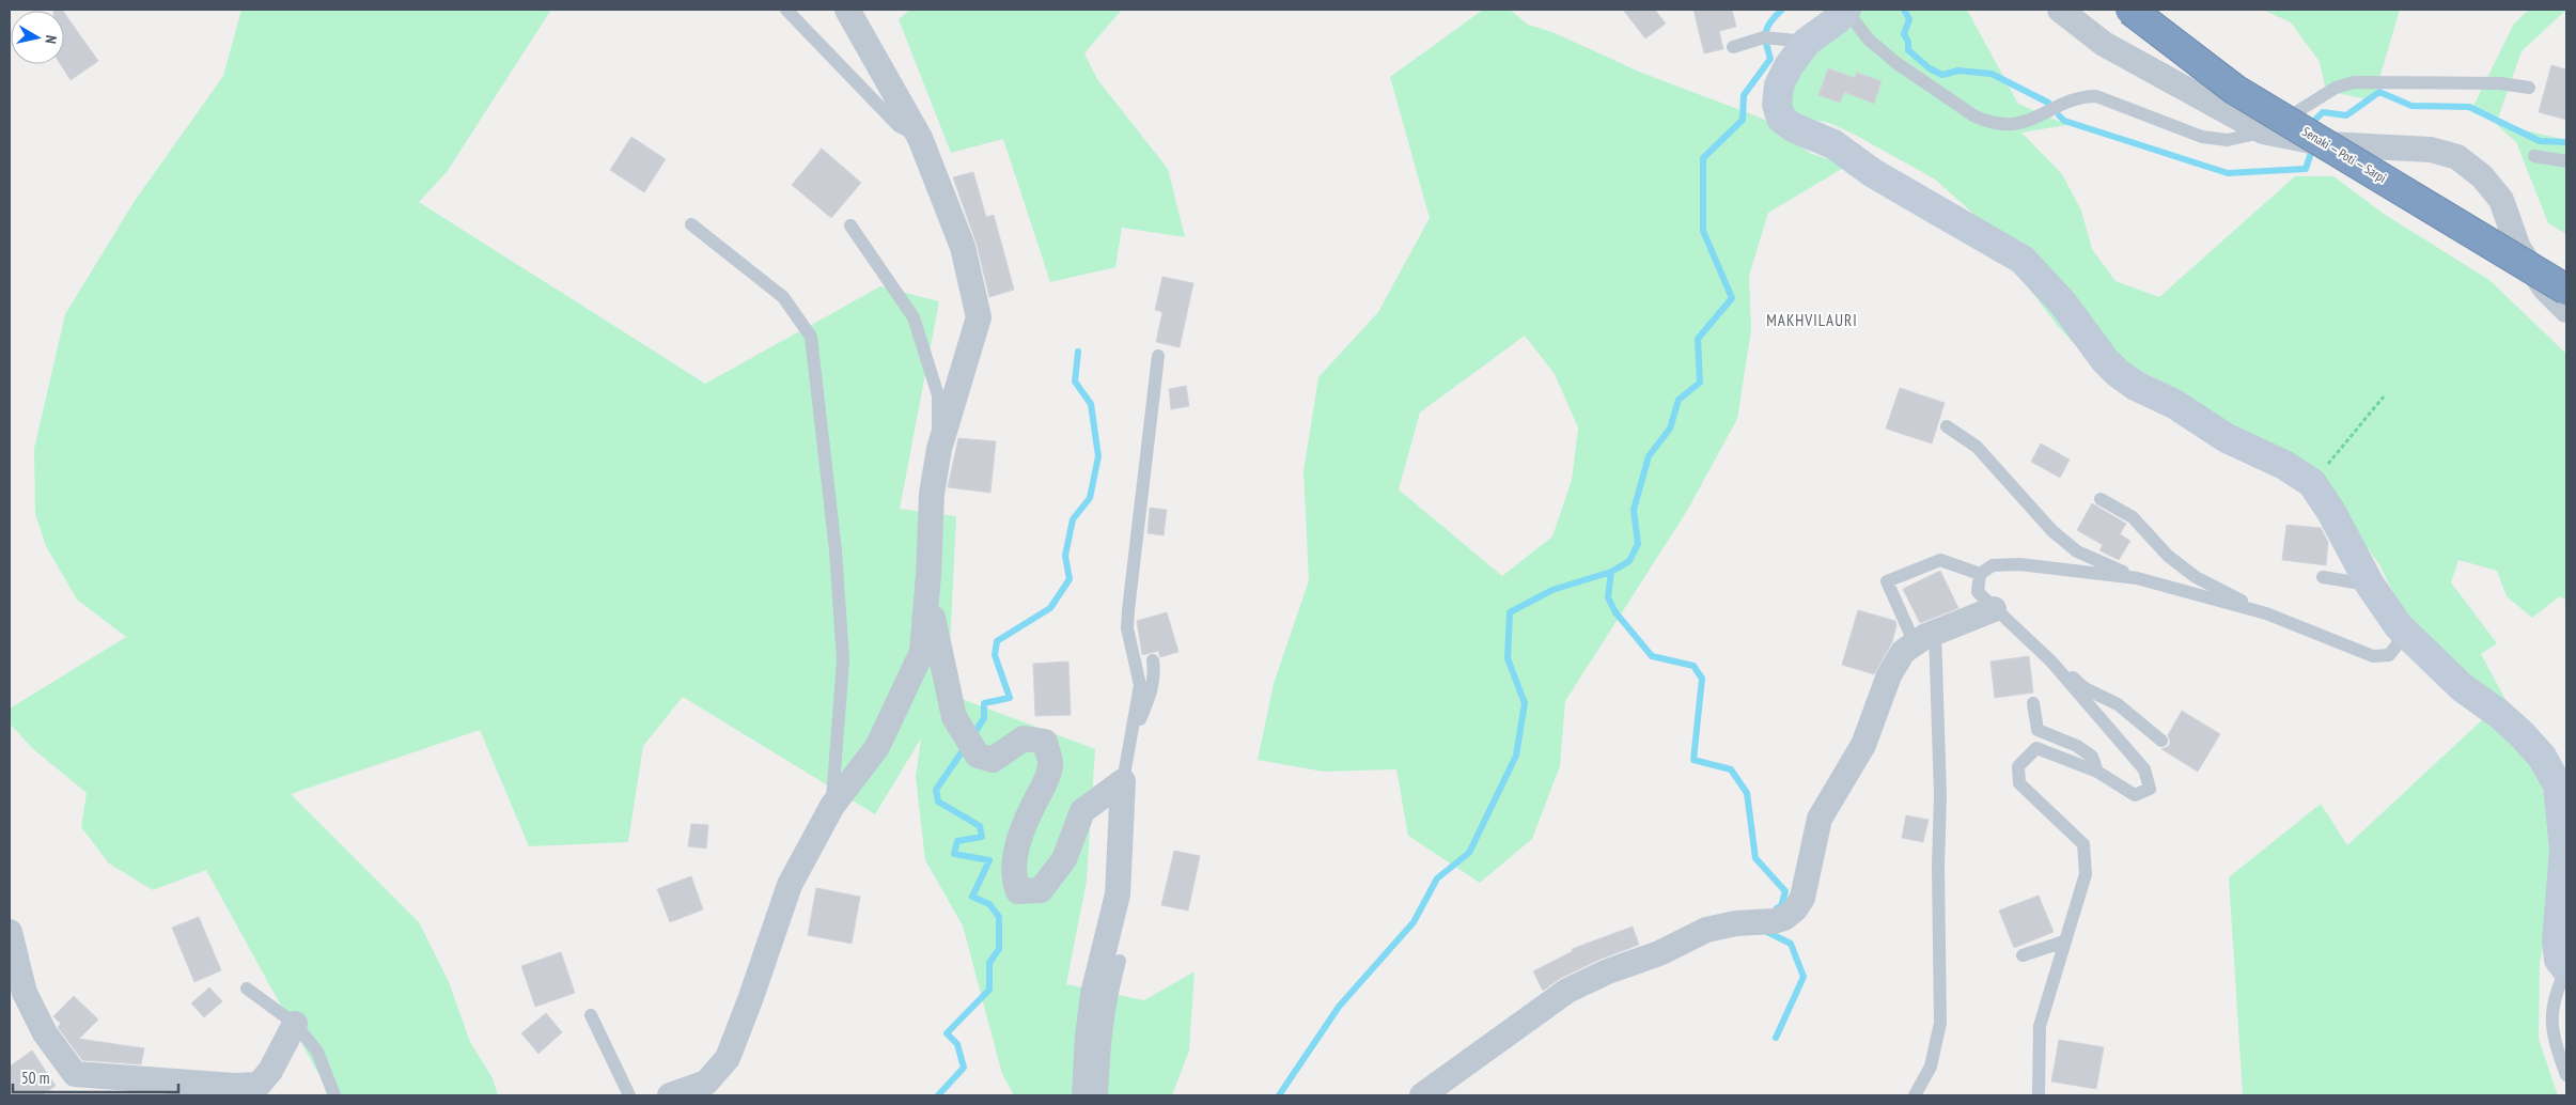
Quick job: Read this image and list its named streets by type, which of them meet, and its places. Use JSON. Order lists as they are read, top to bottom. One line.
{"streets":{"highway":["Senaki — Poti — Sarpi"]},"districts":["MAKHVILAURI"],"scale_bar":"50 m","north":"right"}
